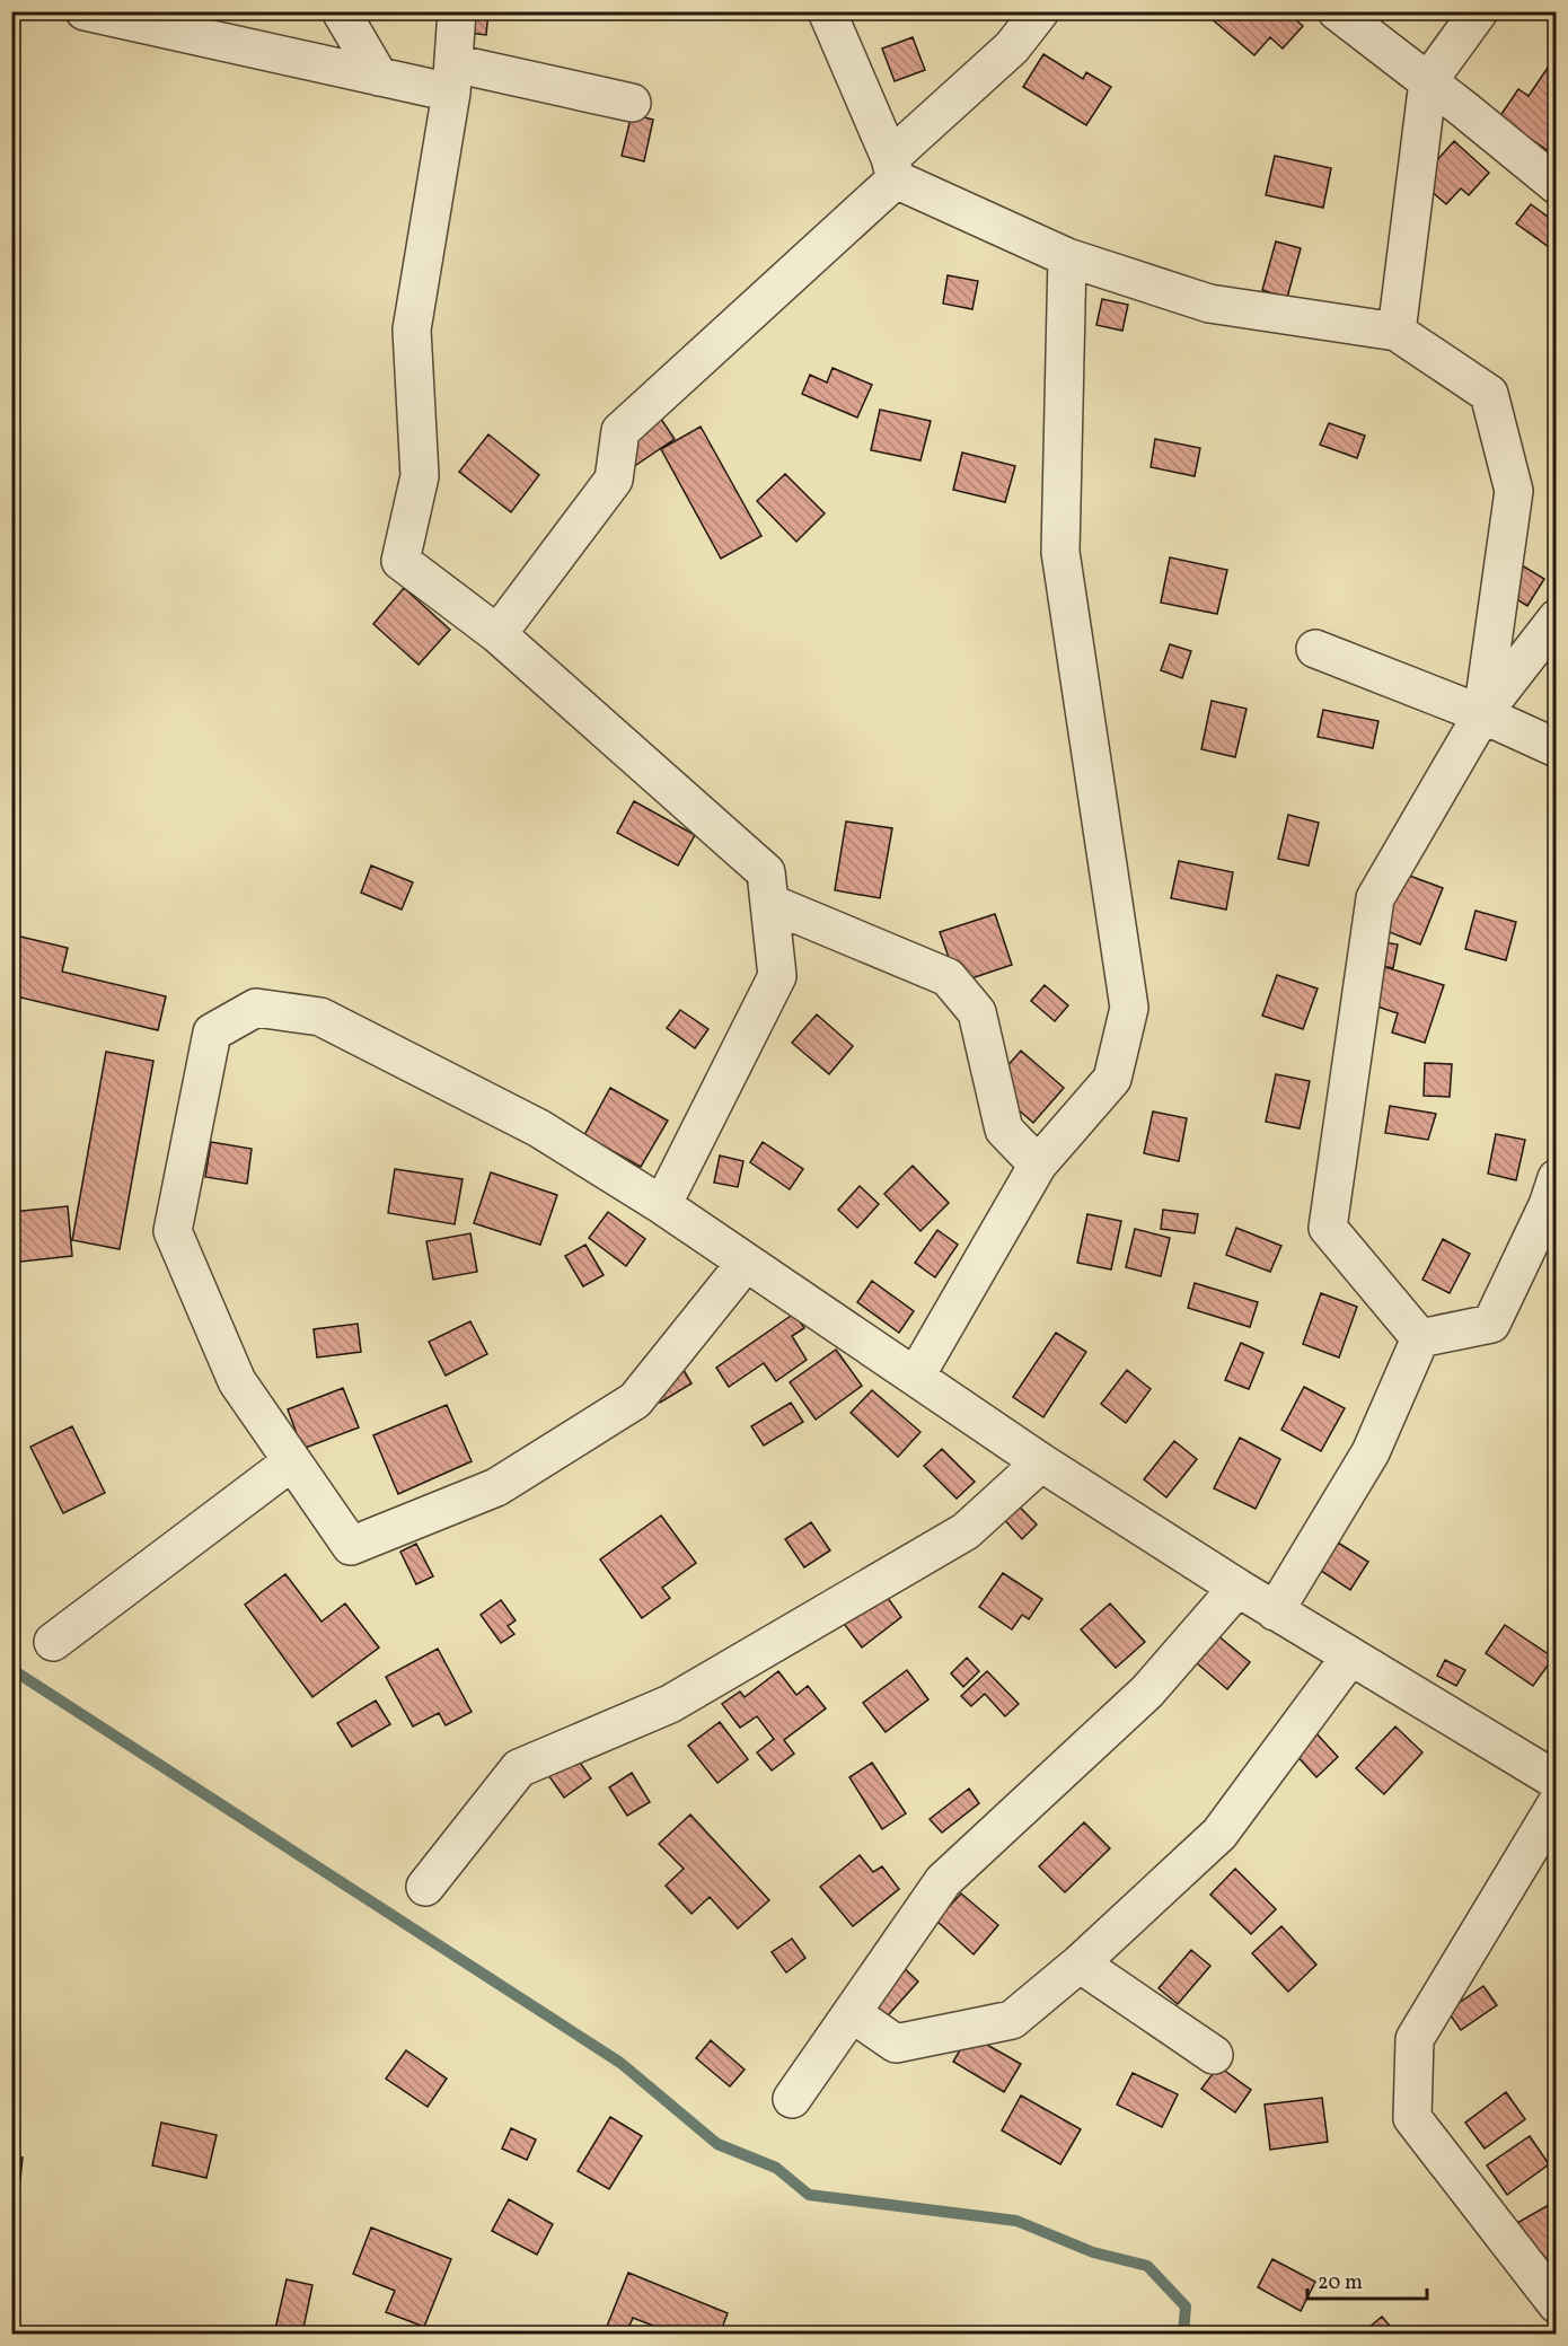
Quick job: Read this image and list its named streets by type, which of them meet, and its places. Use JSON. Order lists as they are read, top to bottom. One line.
{"scale_bar":"20 m"}
